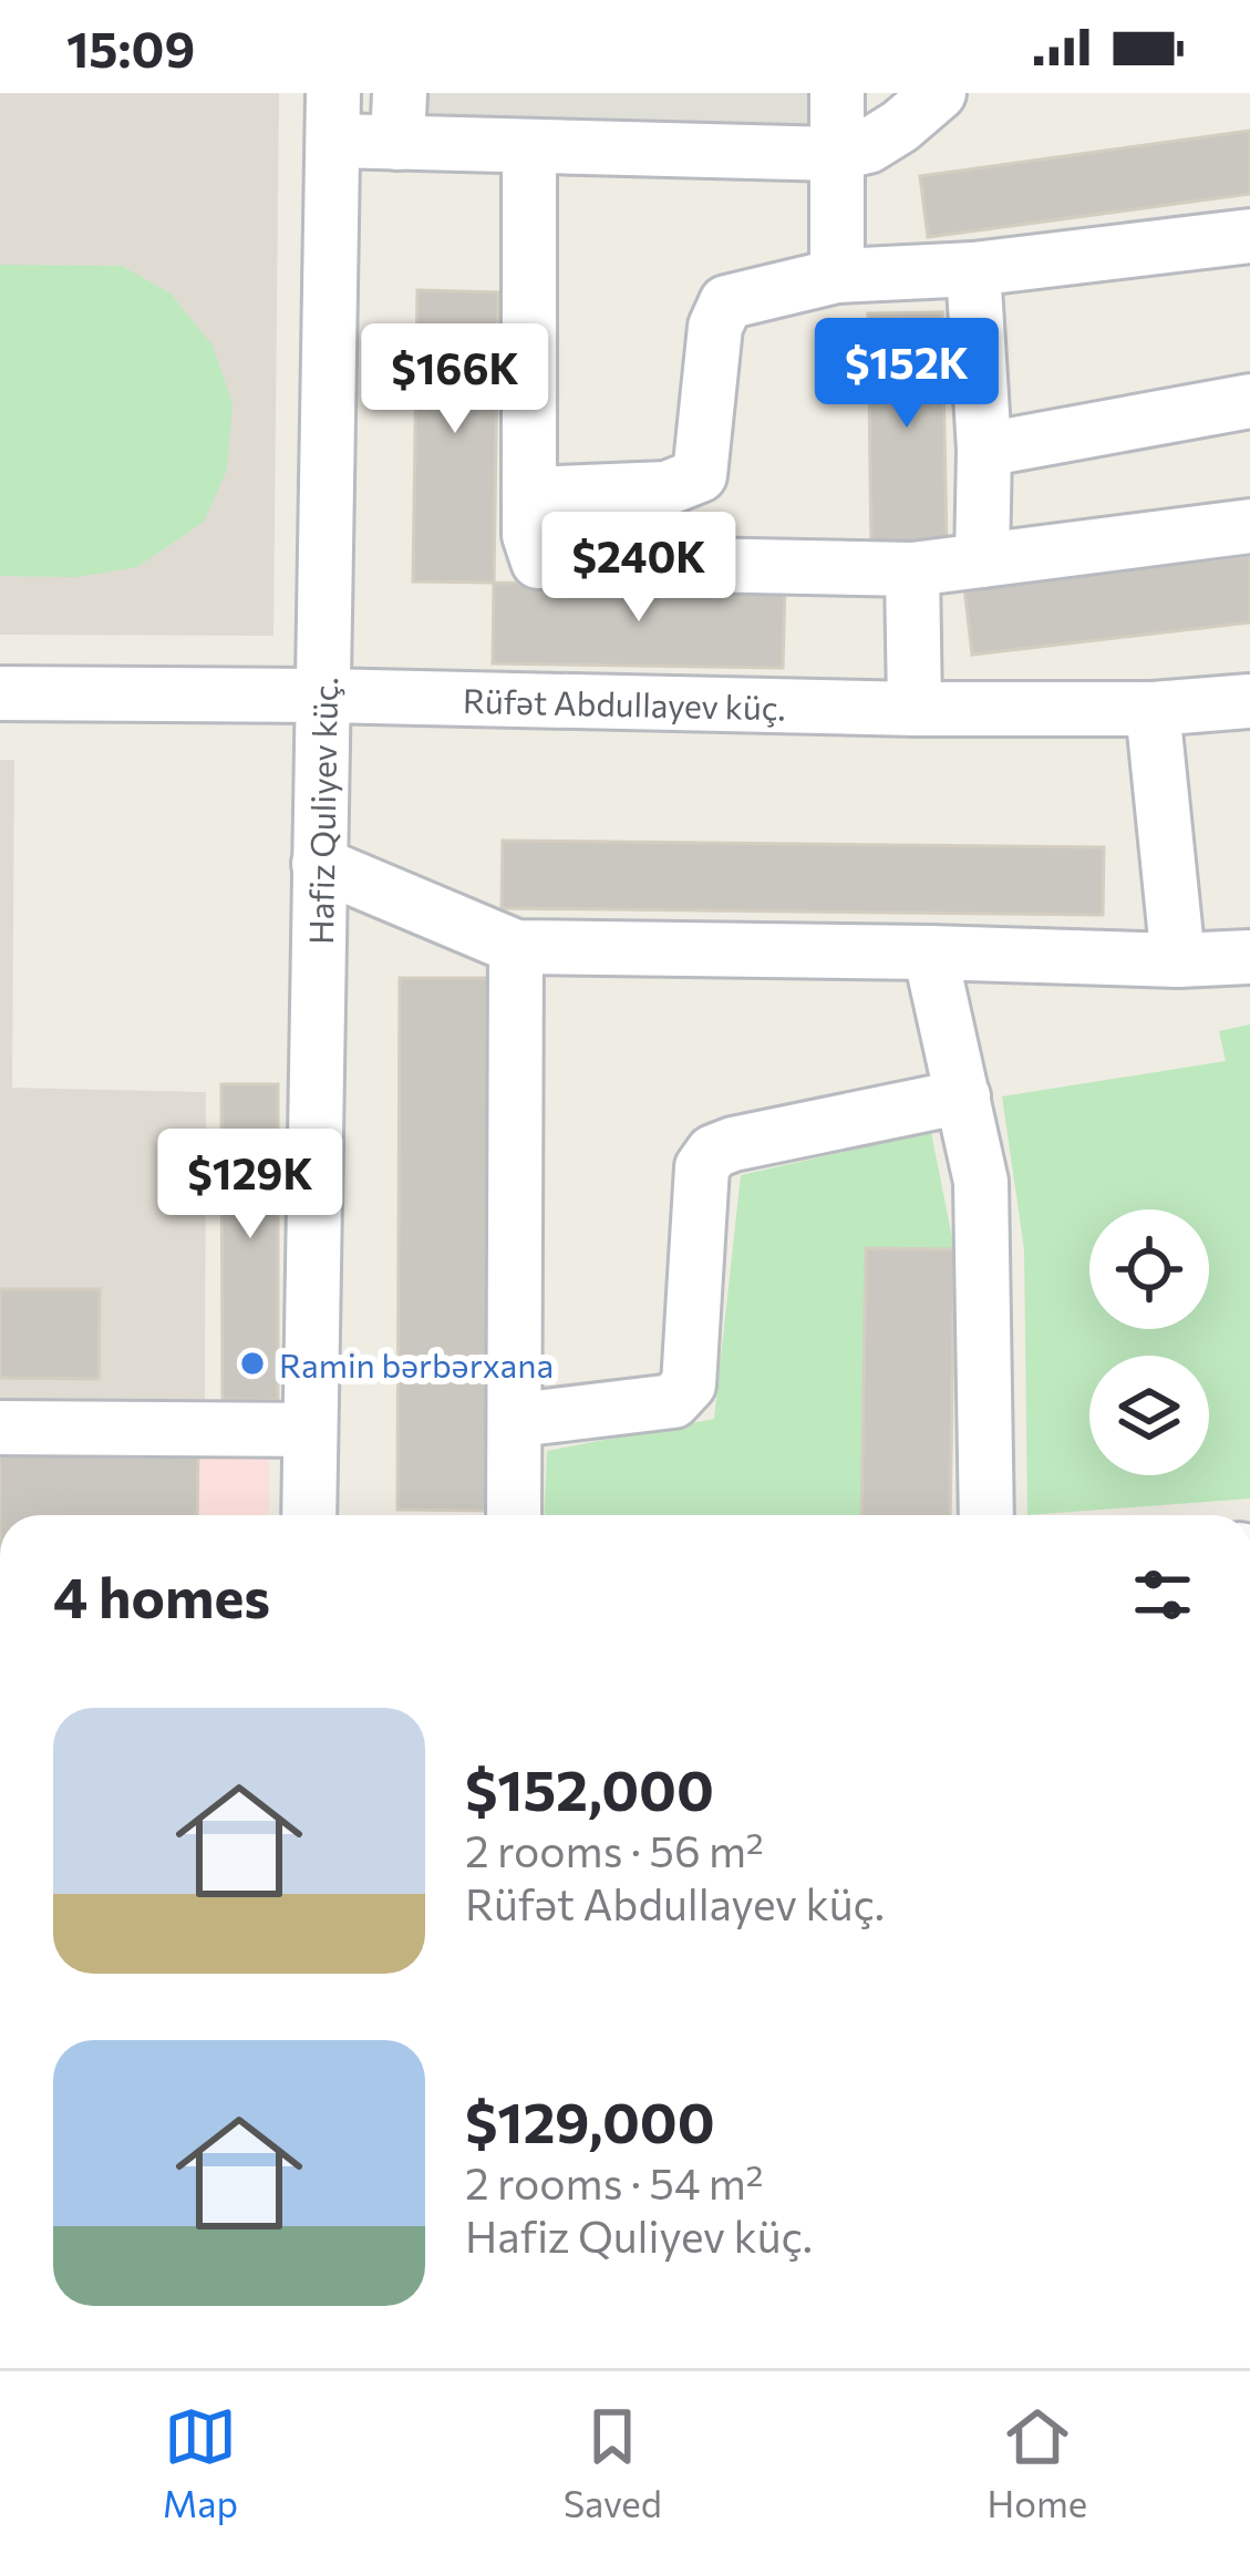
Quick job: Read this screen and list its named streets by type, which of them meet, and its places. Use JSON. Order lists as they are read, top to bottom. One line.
{"streets":{"street":["Rüfət Abdullayev küç.","Hafiz Quliyev küç."]},"crossings":[["Rüfət Abdullayev küç.","Hafiz Quliyev küç."]],"places":["Ramin bərbərxana"],"page":{"status":"15:09","price":["$152K","$166K","$240K","$129K"],"heading":"4 homes","list":[{"name":"$152,000","note":"2 rooms · 56 m² · Rüfət Abdullayev küç."},{"name":"$129,000","note":"2 rooms · 54 m² · Hafiz Quliyev küç."}],"tabs":["Map","Saved","Home"]}}
